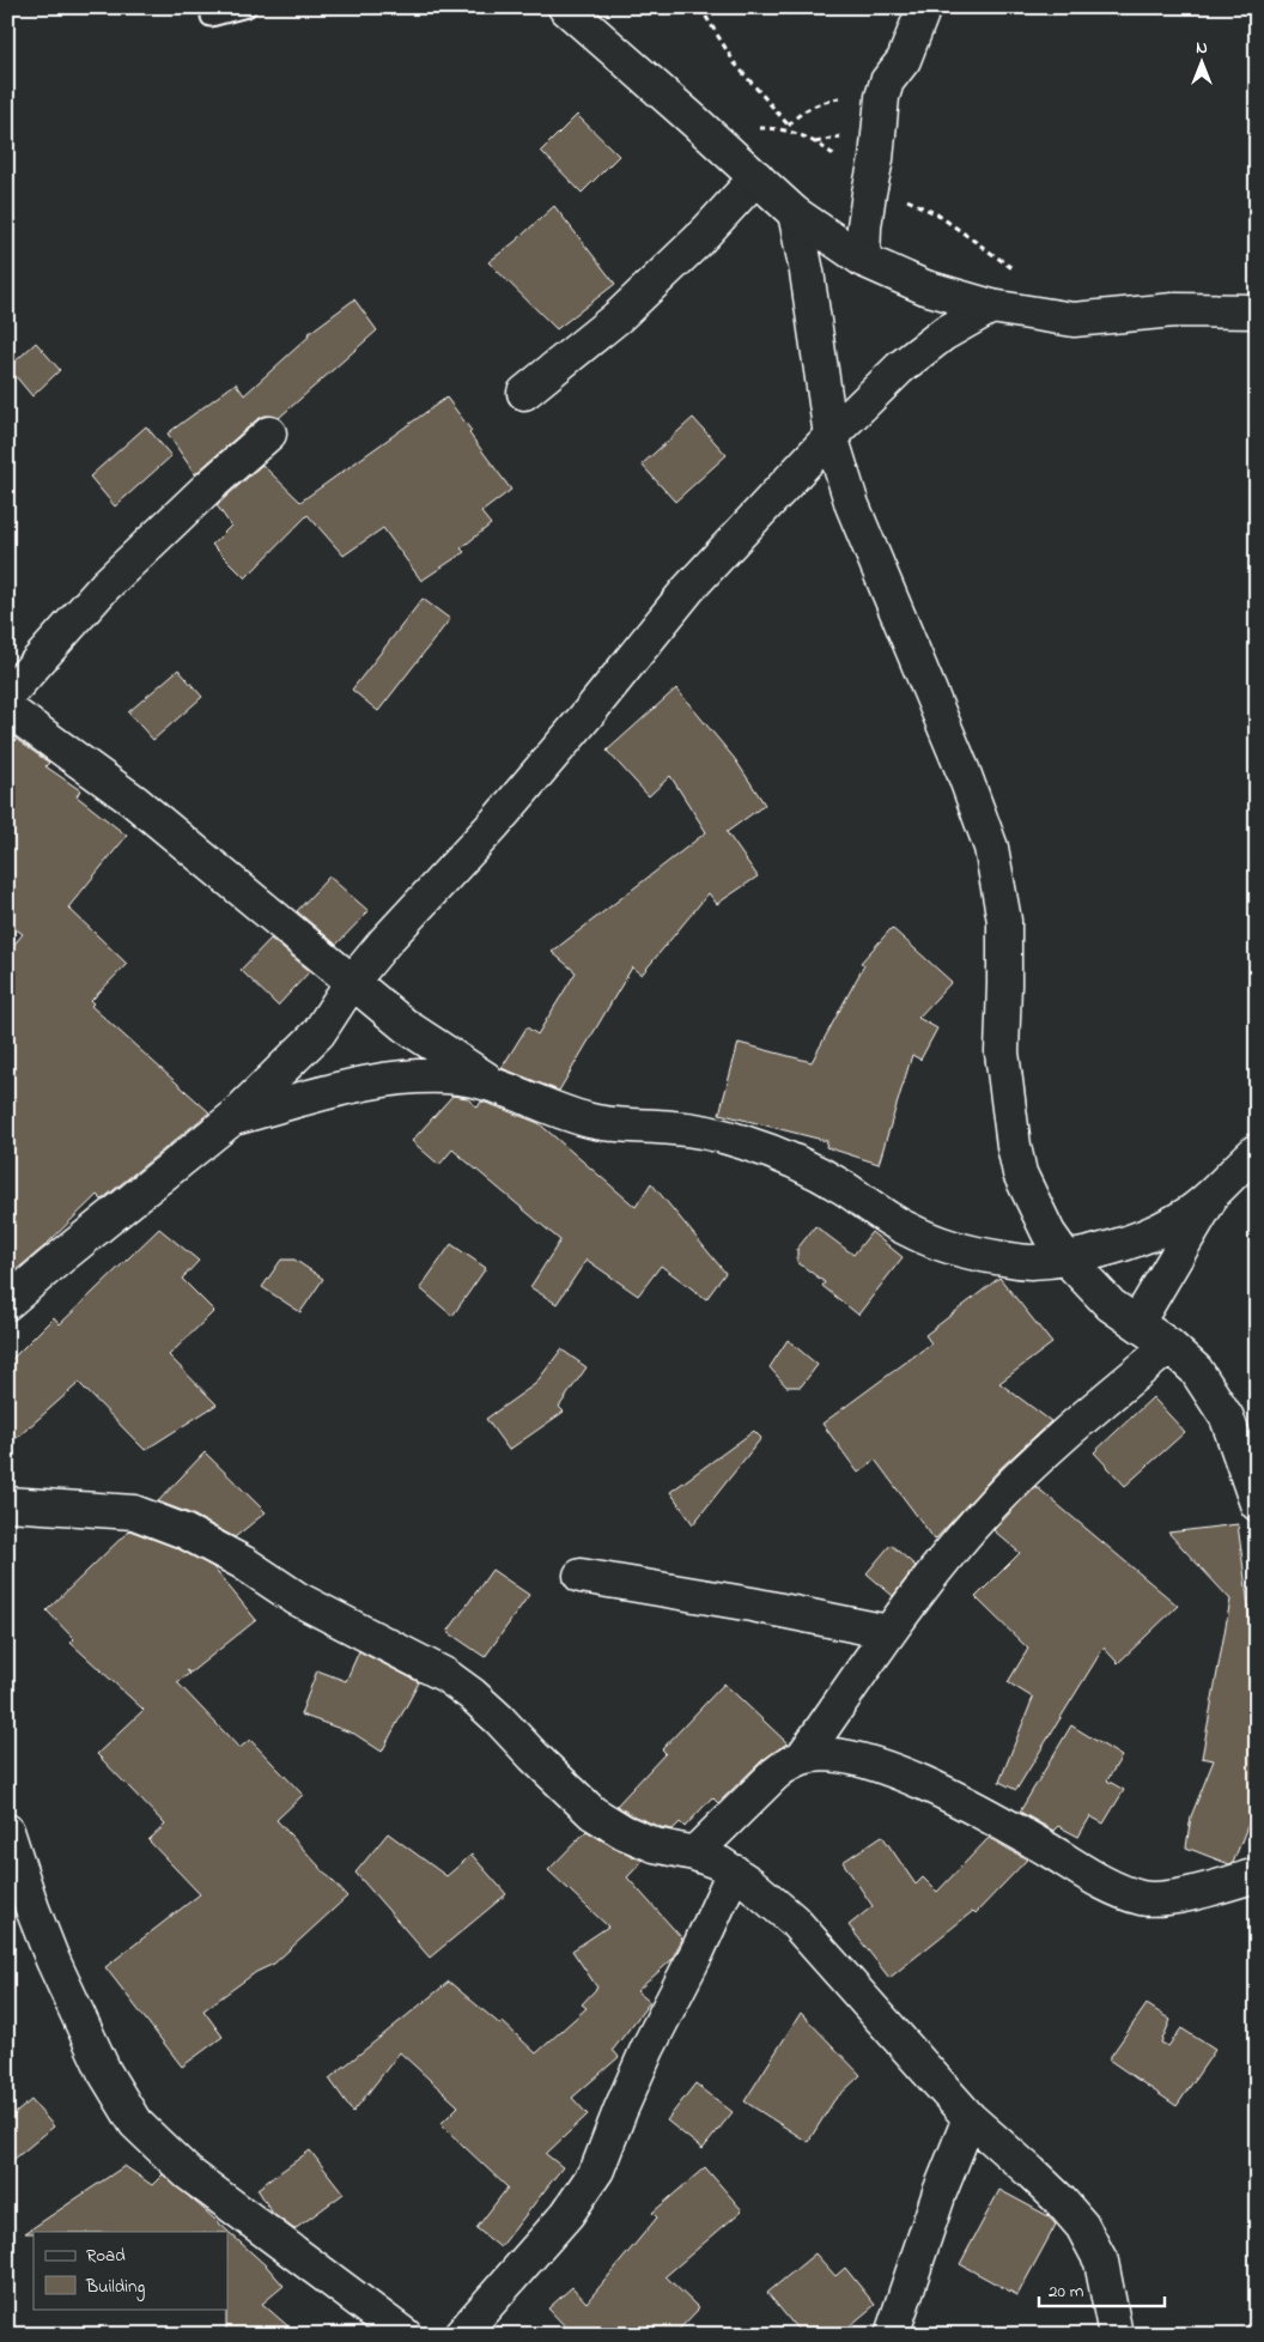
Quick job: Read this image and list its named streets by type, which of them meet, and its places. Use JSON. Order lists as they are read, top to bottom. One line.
{"legend":["Road","Building"],"scale_bar":"20 m","north":"top"}
